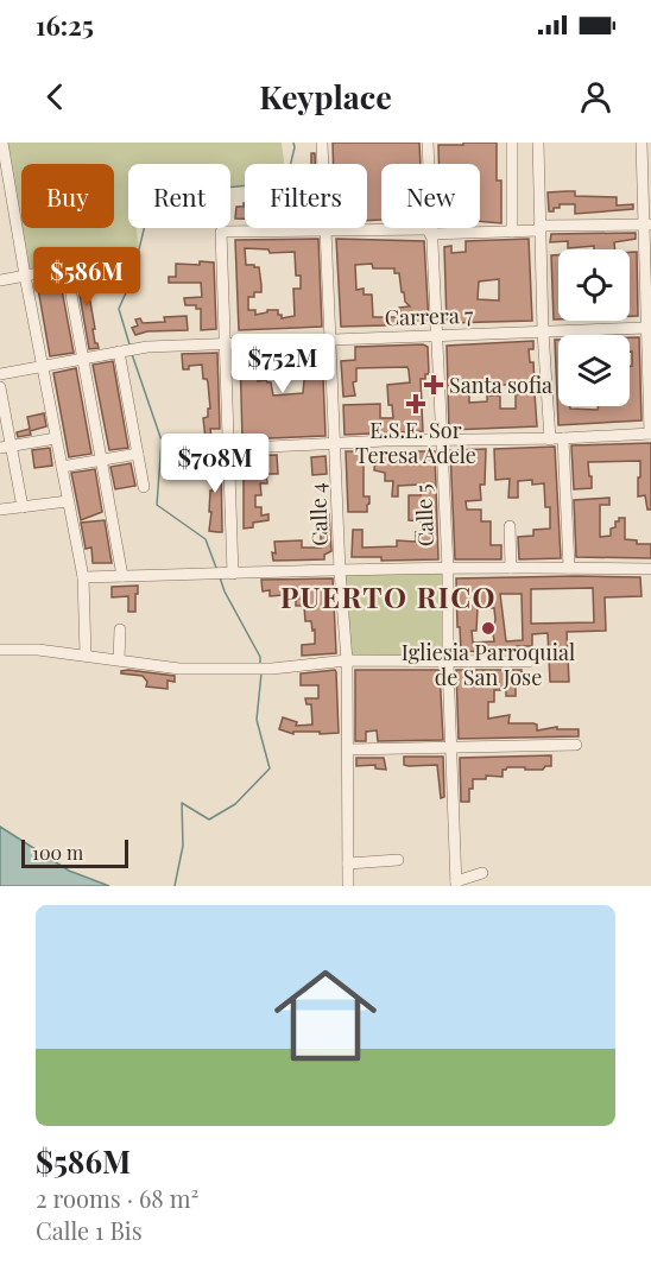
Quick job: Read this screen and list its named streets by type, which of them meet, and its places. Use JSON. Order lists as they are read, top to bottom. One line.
{"streets":{"street":["Carrera 7","Calle 4","Calle 5"]},"crossings":[["Carrera 7","Calle 4"],["Carrera 7","Calle 5"]],"districts":["PUERTO RICO"],"places":{"health":["Santa sofia","E.S.E. Sor Teresa Adele"],"other":["Igliesia Parroquial de San Jose"]},"scale_bar":"100 m","page":{"status":"16:25","header":"Keyplace","chip":["Buy","Rent","Filters","New"],"price":["$586M","$752M","$708M"],"scale":"100 m","list":[{"name":"$586M","note":"2 rooms · 68 m² · Calle 1 Bis"}]}}
